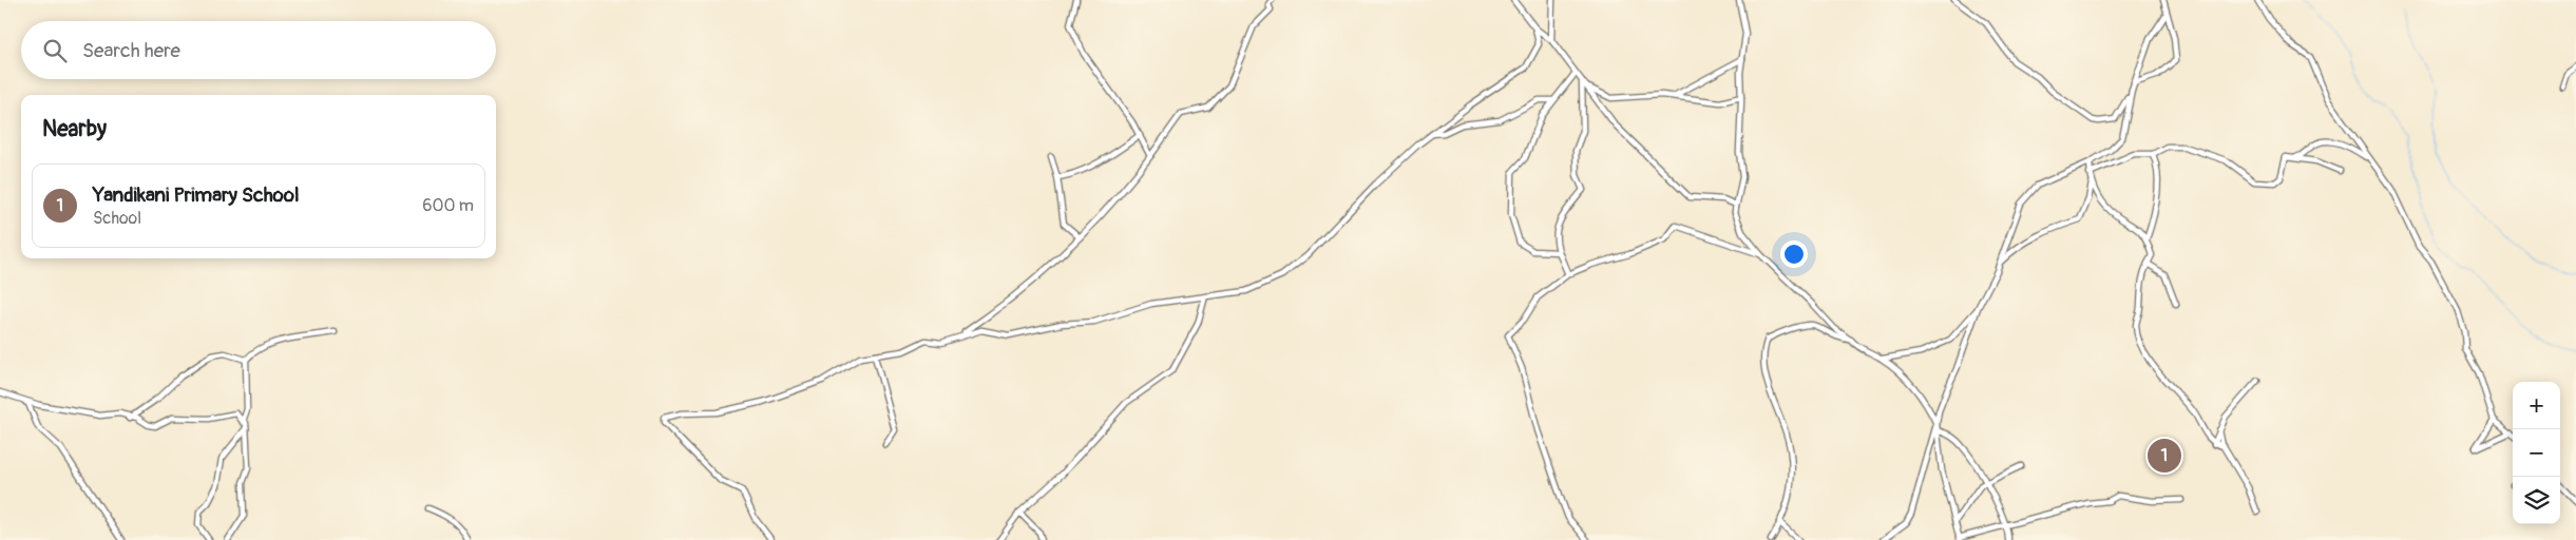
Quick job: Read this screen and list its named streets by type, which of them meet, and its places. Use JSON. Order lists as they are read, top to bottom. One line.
{"page":{"search":"Search here","heading":"Nearby","list":[{"mark":"1","name":"Yandikani Primary School","note":"School","value":"600 m"}],"map_buttons":["+","−"],"pins":"1"}}
